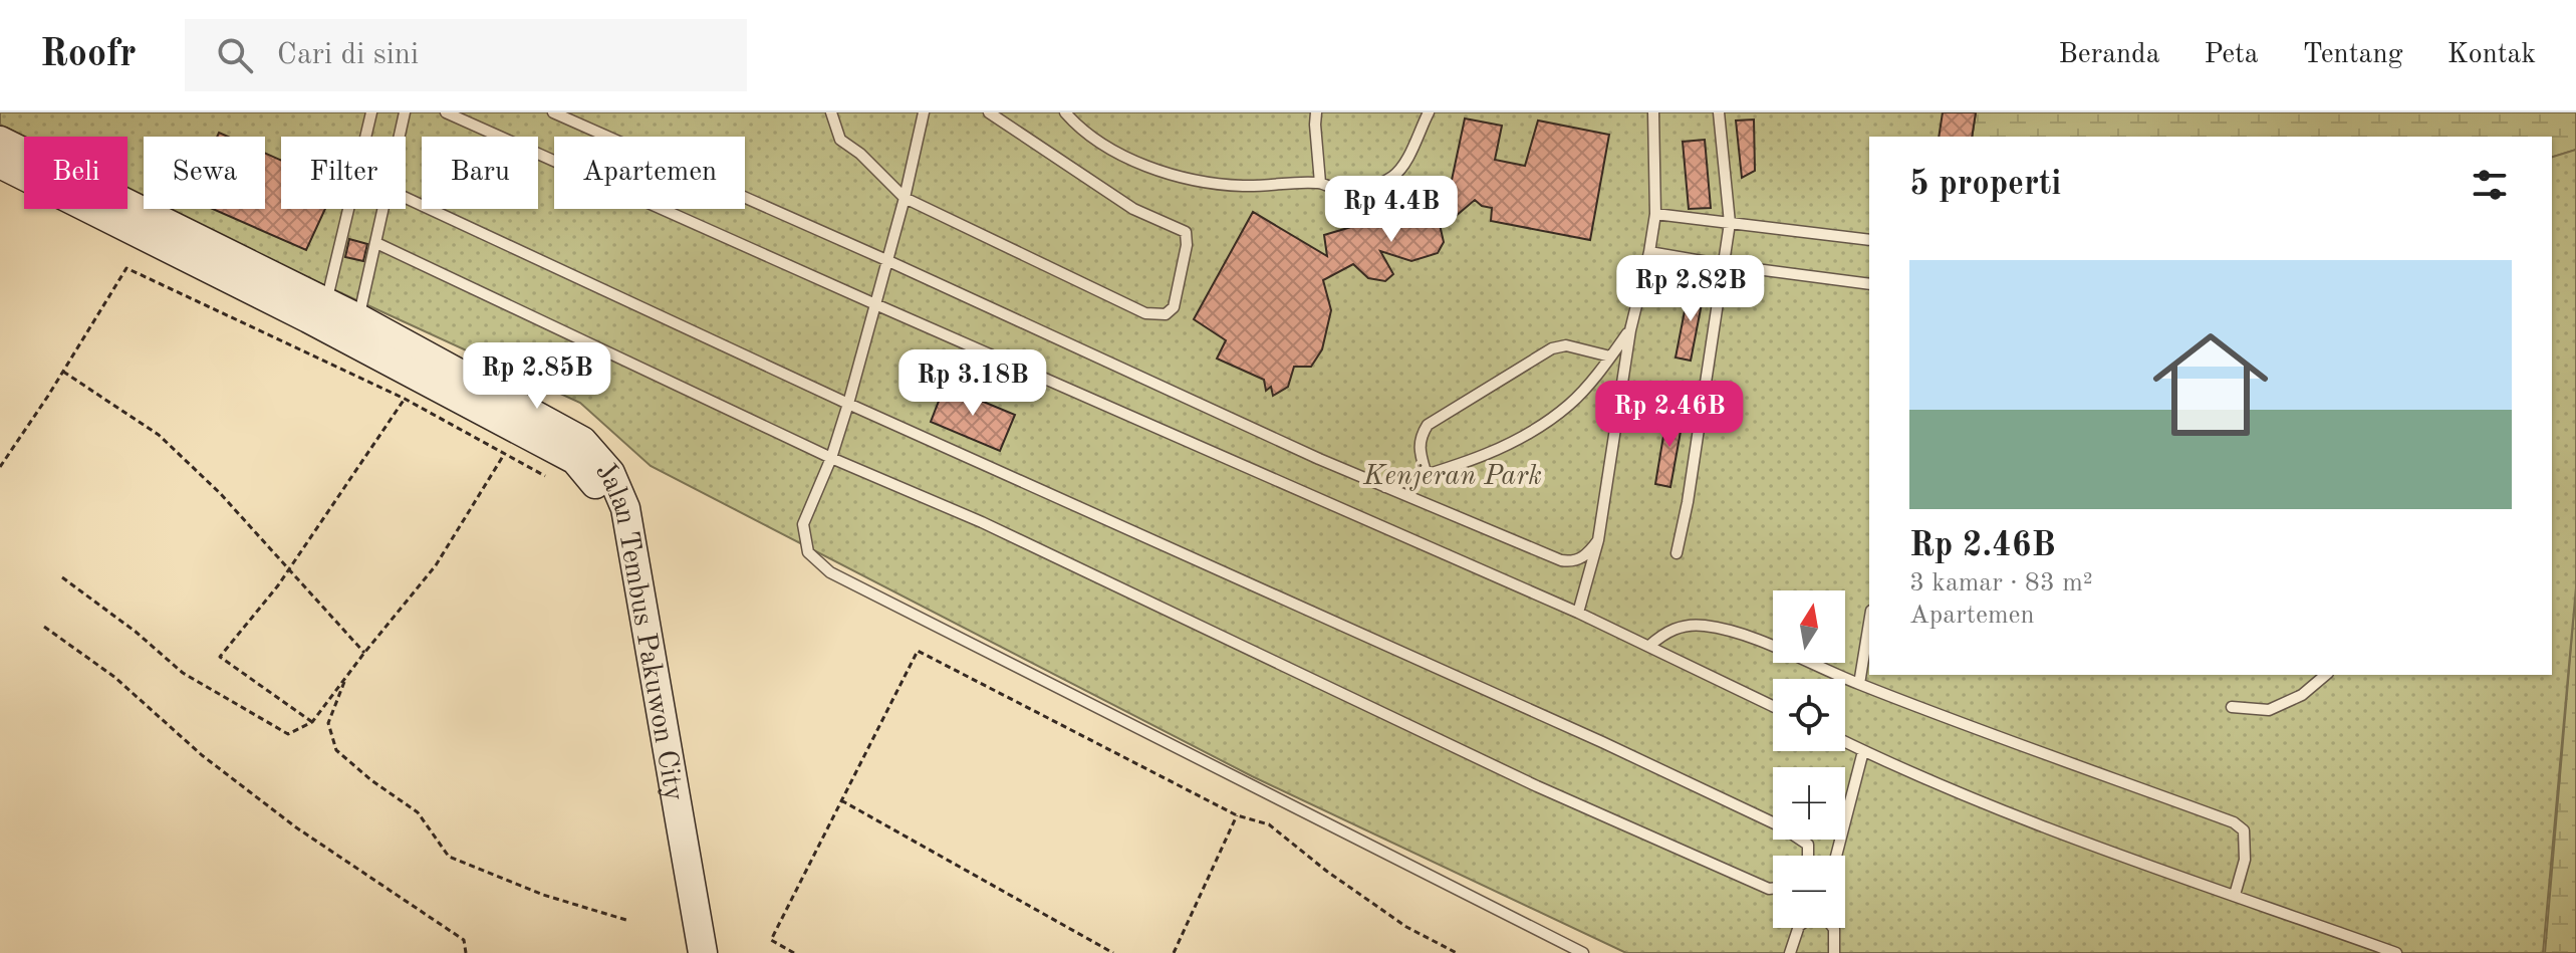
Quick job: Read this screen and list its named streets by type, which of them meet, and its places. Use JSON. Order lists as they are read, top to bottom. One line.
{"streets":{"street":["Jalan Tembus Pakuwon City"]},"parks":["Kenjeran Park"],"north":"top","page":{"header":"Roofr","search":"Cari di sini","nav":["Beranda","Peta","Tentang","Kontak"],"chip":["Beli","Sewa","Filter","Baru","Apartemen"],"heading":"5 properti","price":["Rp 4.4B","Rp 2.82B","Rp 2.85B","Rp 3.18B","Rp 2.46B"],"list":[{"name":"Rp 2.46B","note":"3 kamar · 83 m² · Apartemen"}],"map_buttons":["+","−"]}}
